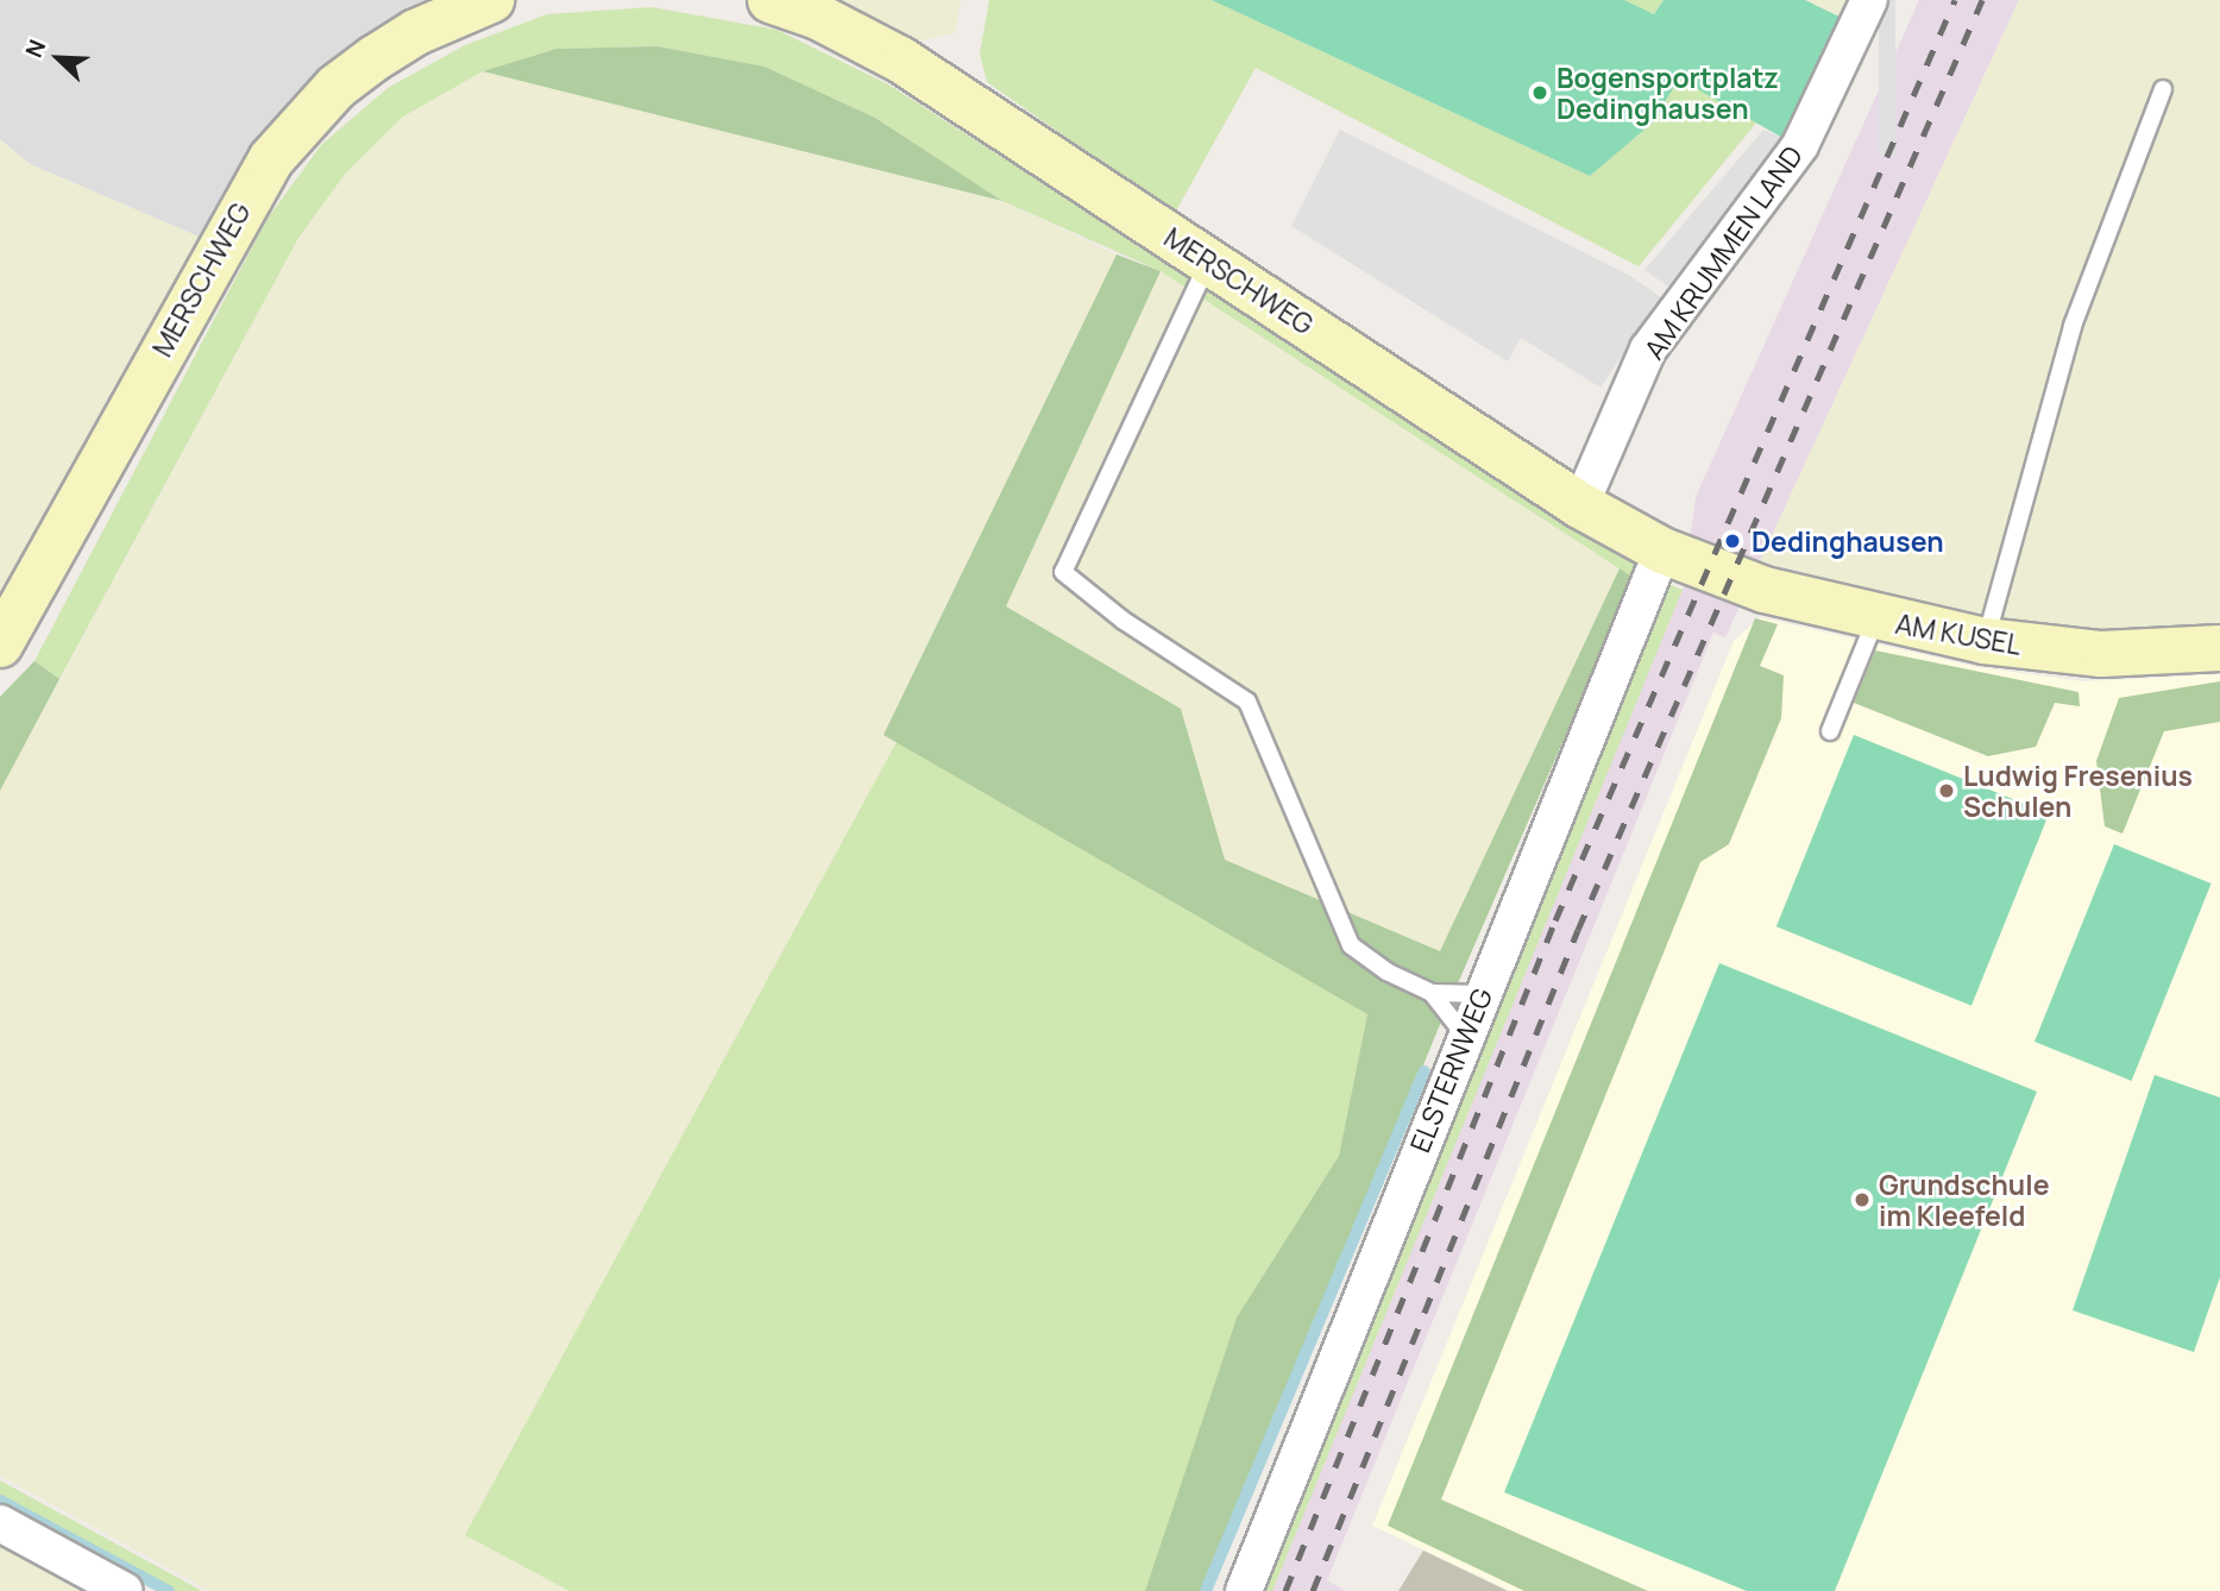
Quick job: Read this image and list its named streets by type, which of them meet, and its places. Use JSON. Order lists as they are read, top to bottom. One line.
{"streets":{"street":["AM KRUMMEN LAND","MERSCHWEG","AM KUSEL","ELSTERNWEG"]},"crossings":[["AM KRUMMEN LAND","MERSCHWEG"],["MERSCHWEG","AM KUSEL"],["MERSCHWEG","ELSTERNWEG"]],"places":["Bogensportplatz Dedinghausen","Dedinghausen","Ludwig Fresenius Schulen","Grundschule im Kleefeld"],"north":"top left"}
